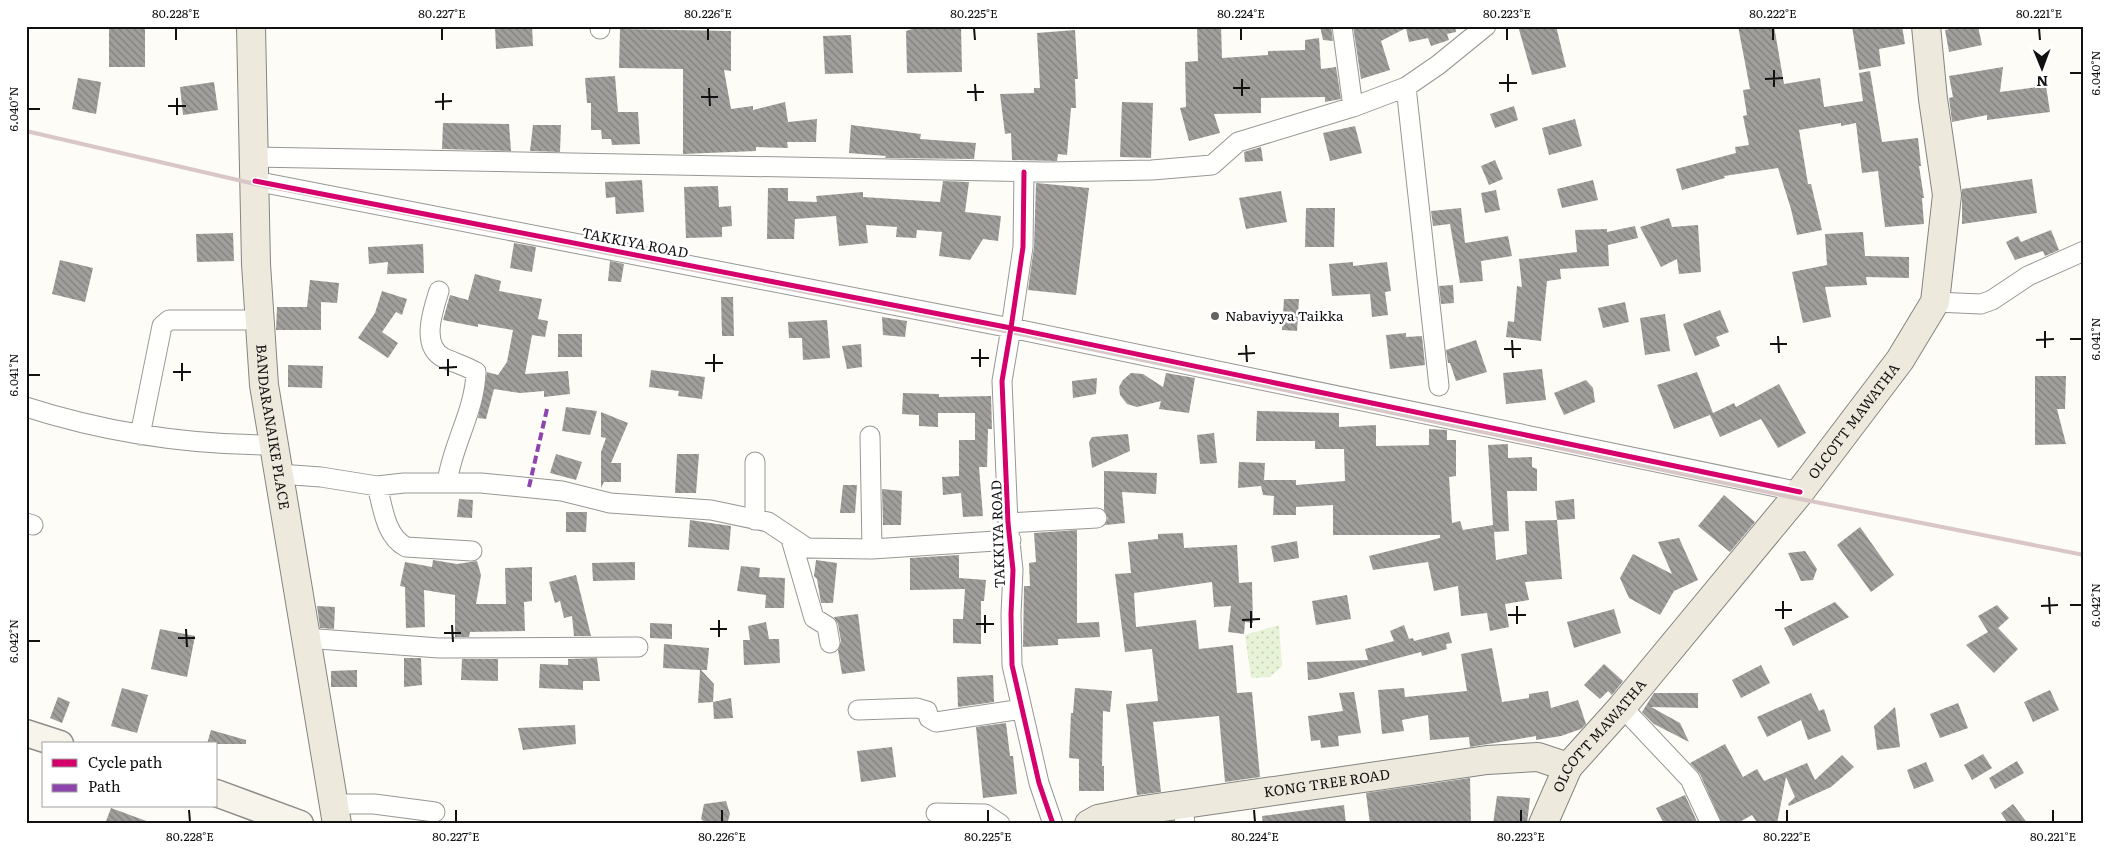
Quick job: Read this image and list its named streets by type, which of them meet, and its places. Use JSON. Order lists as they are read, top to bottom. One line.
{"streets":{"main road":["OLCOTT MAWATHA","BANDARANAIKE PLACE","KONG TREE ROAD"],"street":["TAKKIYA ROAD"]},"crossings":[["TAKKIYA ROAD","BANDARANAIKE PLACE"],["OLCOTT MAWATHA","KONG TREE ROAD"]],"places":["Nabaviyya Taikka"],"legend":["Cycle path","Path"],"north":"bottom","coordinates":["80.228°E","80.227°E","80.226°E","80.225°E","80.224°E","80.223°E","80.222°E","80.221°E","6.040°N","6.041°N","6.042°N"]}
